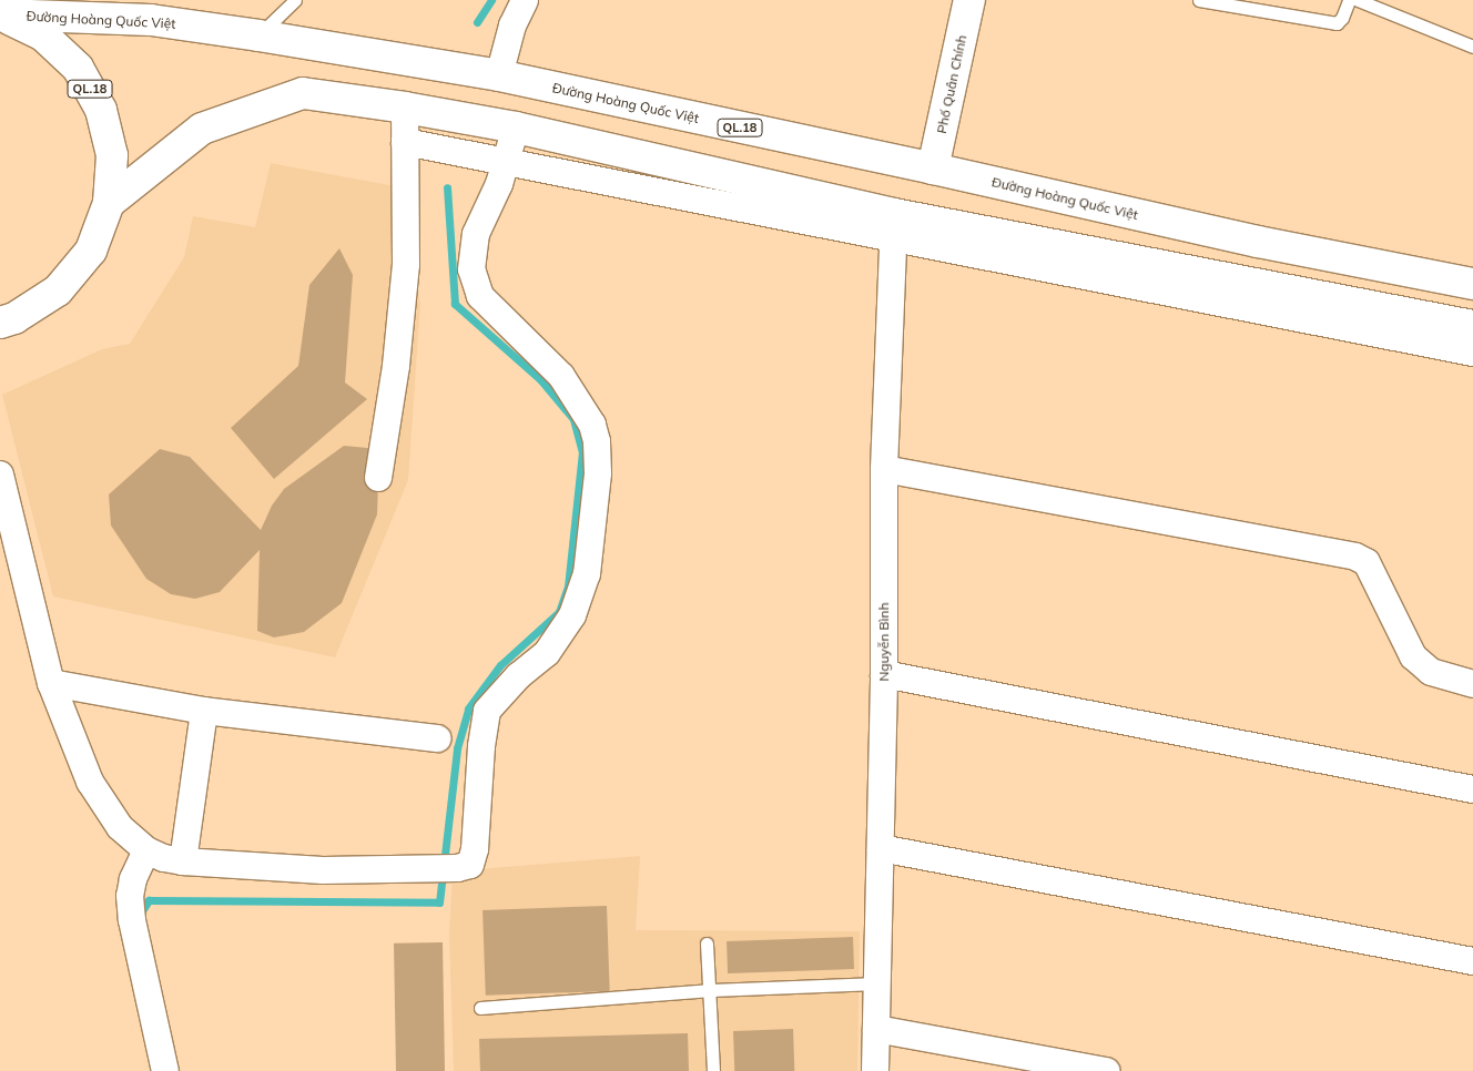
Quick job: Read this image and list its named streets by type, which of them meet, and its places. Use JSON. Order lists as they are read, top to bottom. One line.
{"streets":{"main road":["Đường Hoàng Quốc Việt","Phố Quân Chính","QL.18"],"street":["Nguyễn Bình"]},"crossings":[["Đường Hoàng Quốc Việt","Phố Quân Chính"],["Đường Hoàng Quốc Việt","QL.18"]]}
